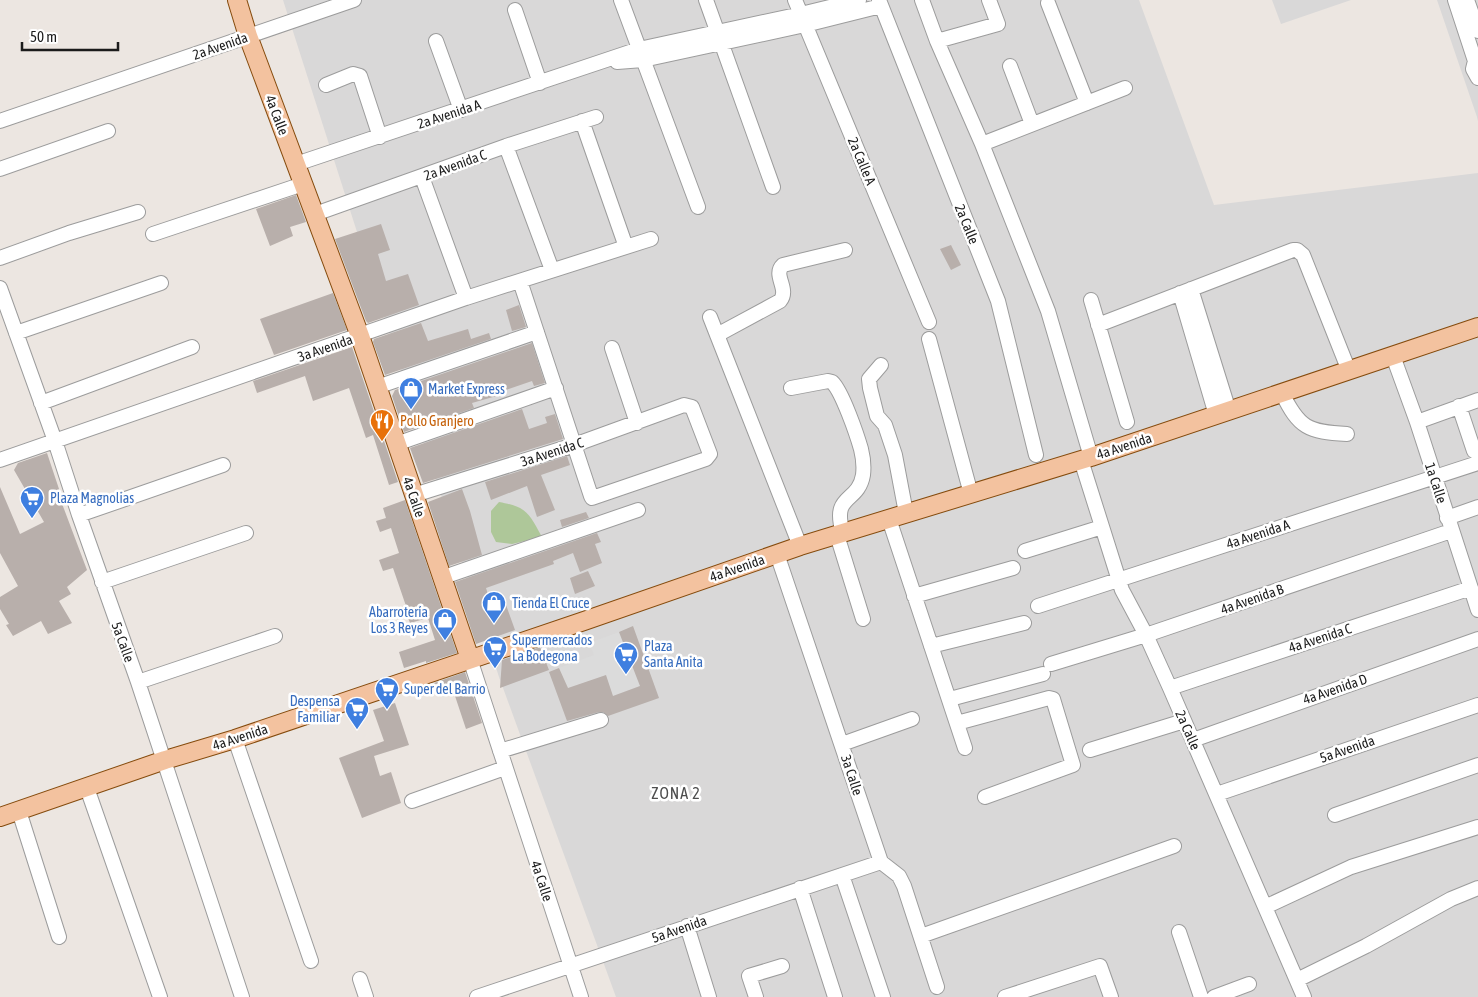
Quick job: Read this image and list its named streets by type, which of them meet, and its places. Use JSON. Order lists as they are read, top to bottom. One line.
{"streets":{"main road":["4a Calle","4a Avenida"],"street":["2a Avenida","2a Avenida A","2a Calle A","2a Avenida C","2a Calle","3a Avenida","3a Avenida C","1a Calle","4a Avenida A","4a Avenida B","4a Avenida C","5a Calle","4a Avenida D","5a Avenida","3a Calle"]},"crossings":[["2a Avenida","4a Calle"],["2a Avenida A","4a Calle"],["2a Avenida A","2a Calle A"],["2a Avenida A","2a Calle"],["4a Calle","2a Avenida C"],["4a Calle","3a Avenida"],["4a Calle","4a Avenida"],["4a Calle","3a Avenida C"],["4a Calle","5a Avenida"],["2a Calle","4a Avenida"],["2a Calle","4a Avenida A"],["2a Calle","4a Avenida B"],["2a Calle","4a Avenida C"],["2a Calle","4a Avenida D"],["2a Calle","5a Avenida"],["3a Avenida","5a Calle"],["4a Avenida","1a Calle"],["4a Avenida","5a Calle"],["4a Avenida","3a Calle"],["1a Calle","4a Avenida A"],["1a Calle","4a Avenida B"],["1a Calle","4a Avenida C"],["5a Avenida","3a Calle"]],"districts":["ZONA 2"],"places":{"shop":["Market Express","Tienda El Cruce","Abarrotería Los 3 Reyes"],"restaurant":["Pollo Granjero"],"supermarket":["Plaza Magnolias","Supermercados La Bodegona","Plaza Santa Anita","Super del Barrio","Despensa Familiar"]},"scale_bar":"50 m"}
